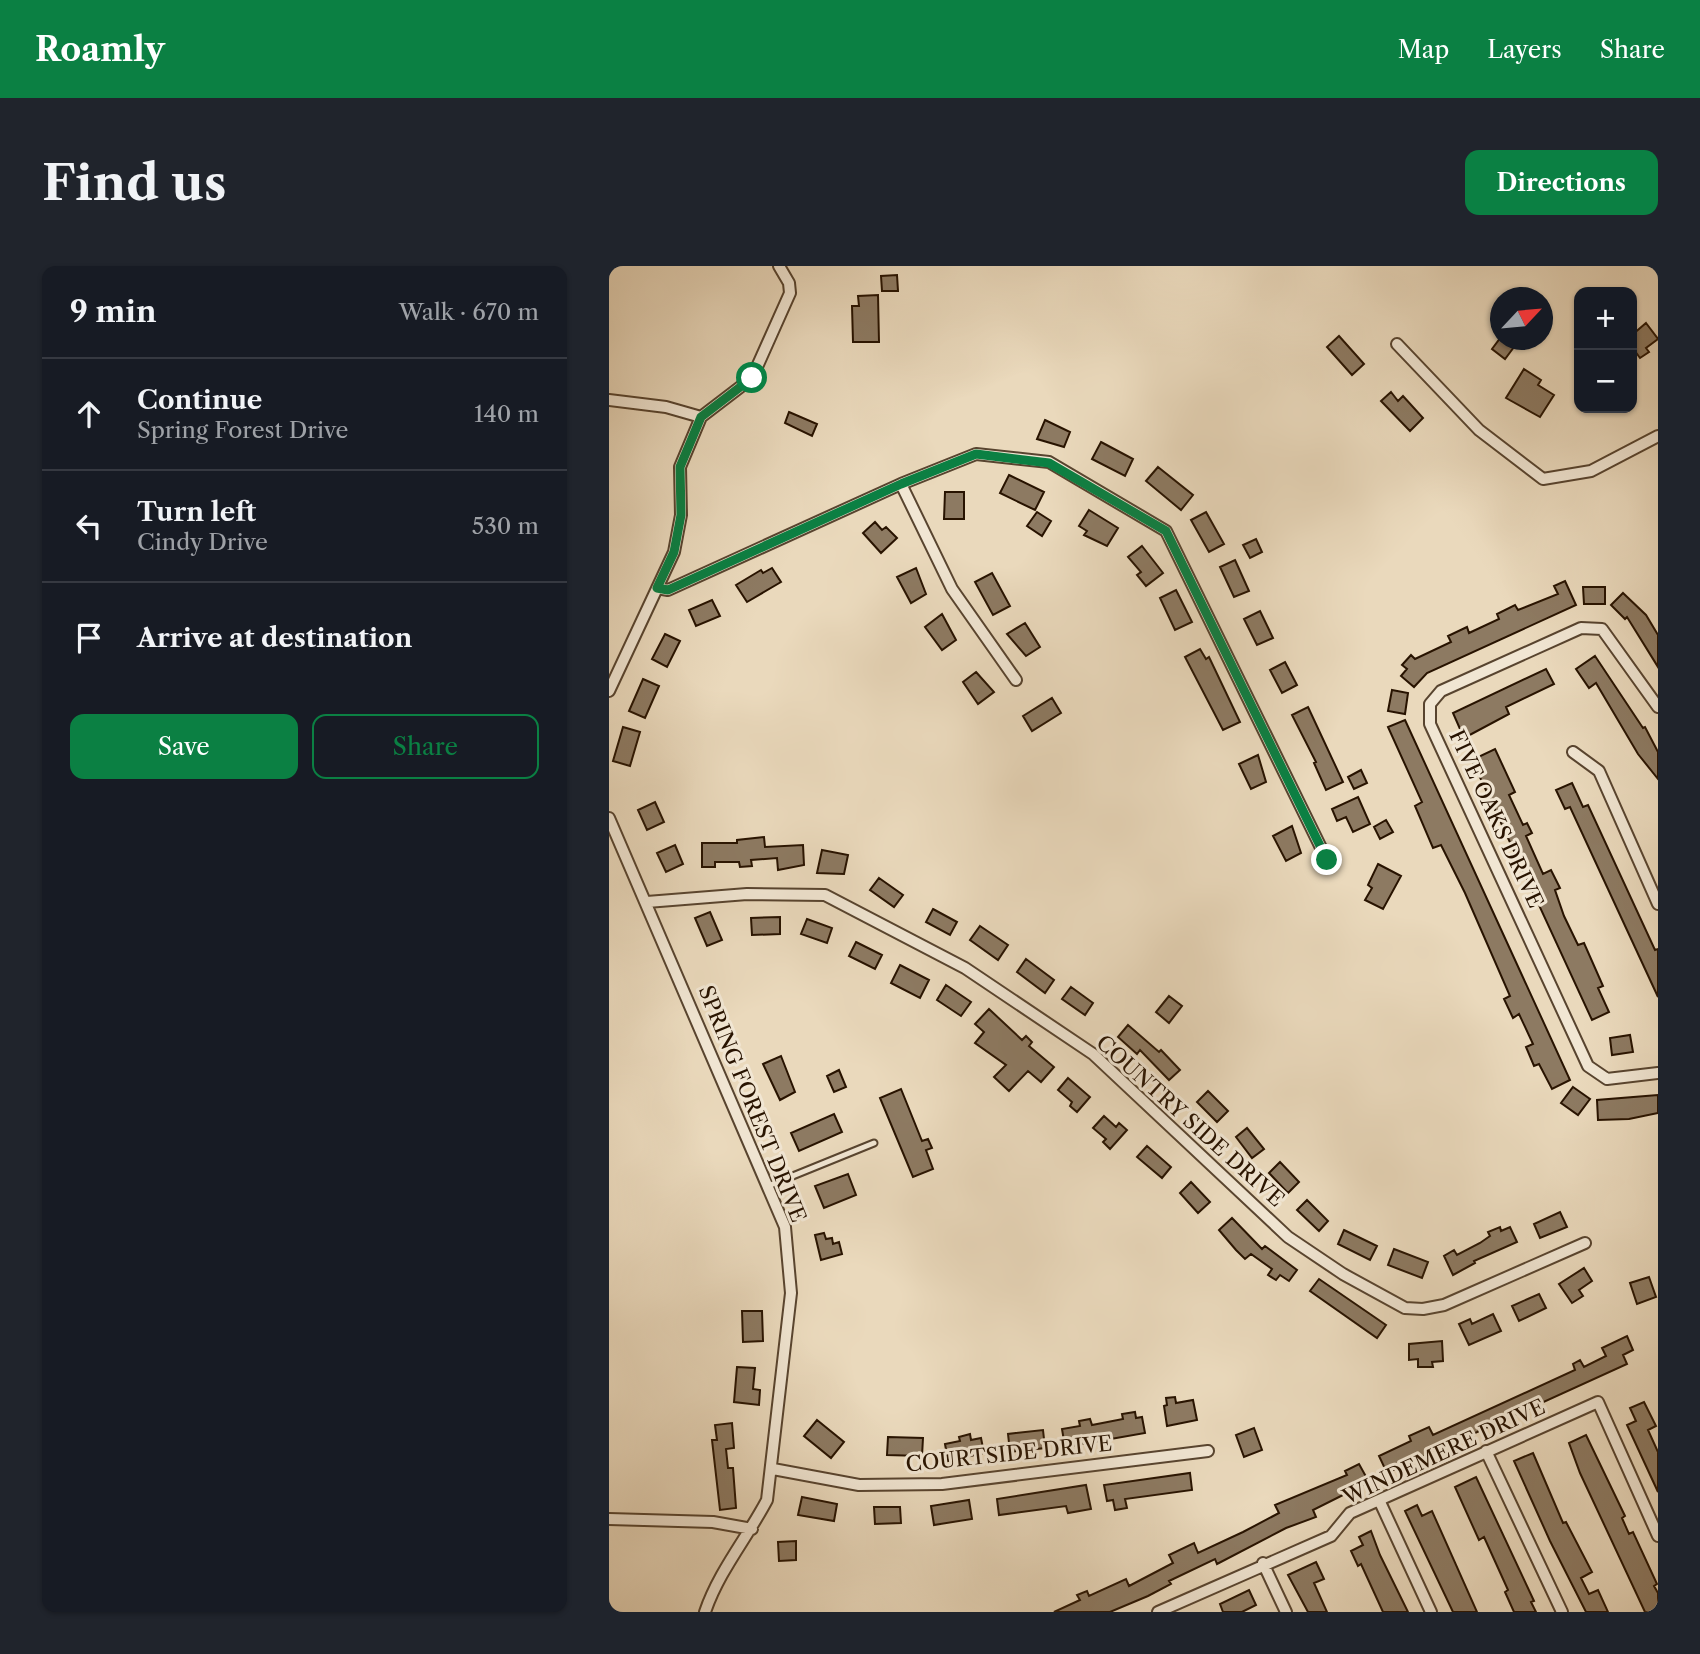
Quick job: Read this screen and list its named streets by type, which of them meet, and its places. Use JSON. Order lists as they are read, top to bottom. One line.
{"streets":{"street":["FIVE OAKS DRIVE","SPRING FOREST DRIVE","COUNTRY SIDE DRIVE","WINDEMERE DRIVE","COURTSIDE DRIVE"]},"crossings":[["SPRING FOREST DRIVE","COUNTRY SIDE DRIVE"],["SPRING FOREST DRIVE","COURTSIDE DRIVE"]],"north":"top right","page":{"header":"Roamly","nav":["Map","Layers","Share"],"buttons":["Directions",["Save","Share"]],"title":"Find us","heading":["9 min","Walk · 670 m"],"map_buttons":["+","−"],"list":[["Continue","Spring Forest Drive","140 m"],["Turn left","Cindy Drive","530 m"],"Arrive at destination"]}}
